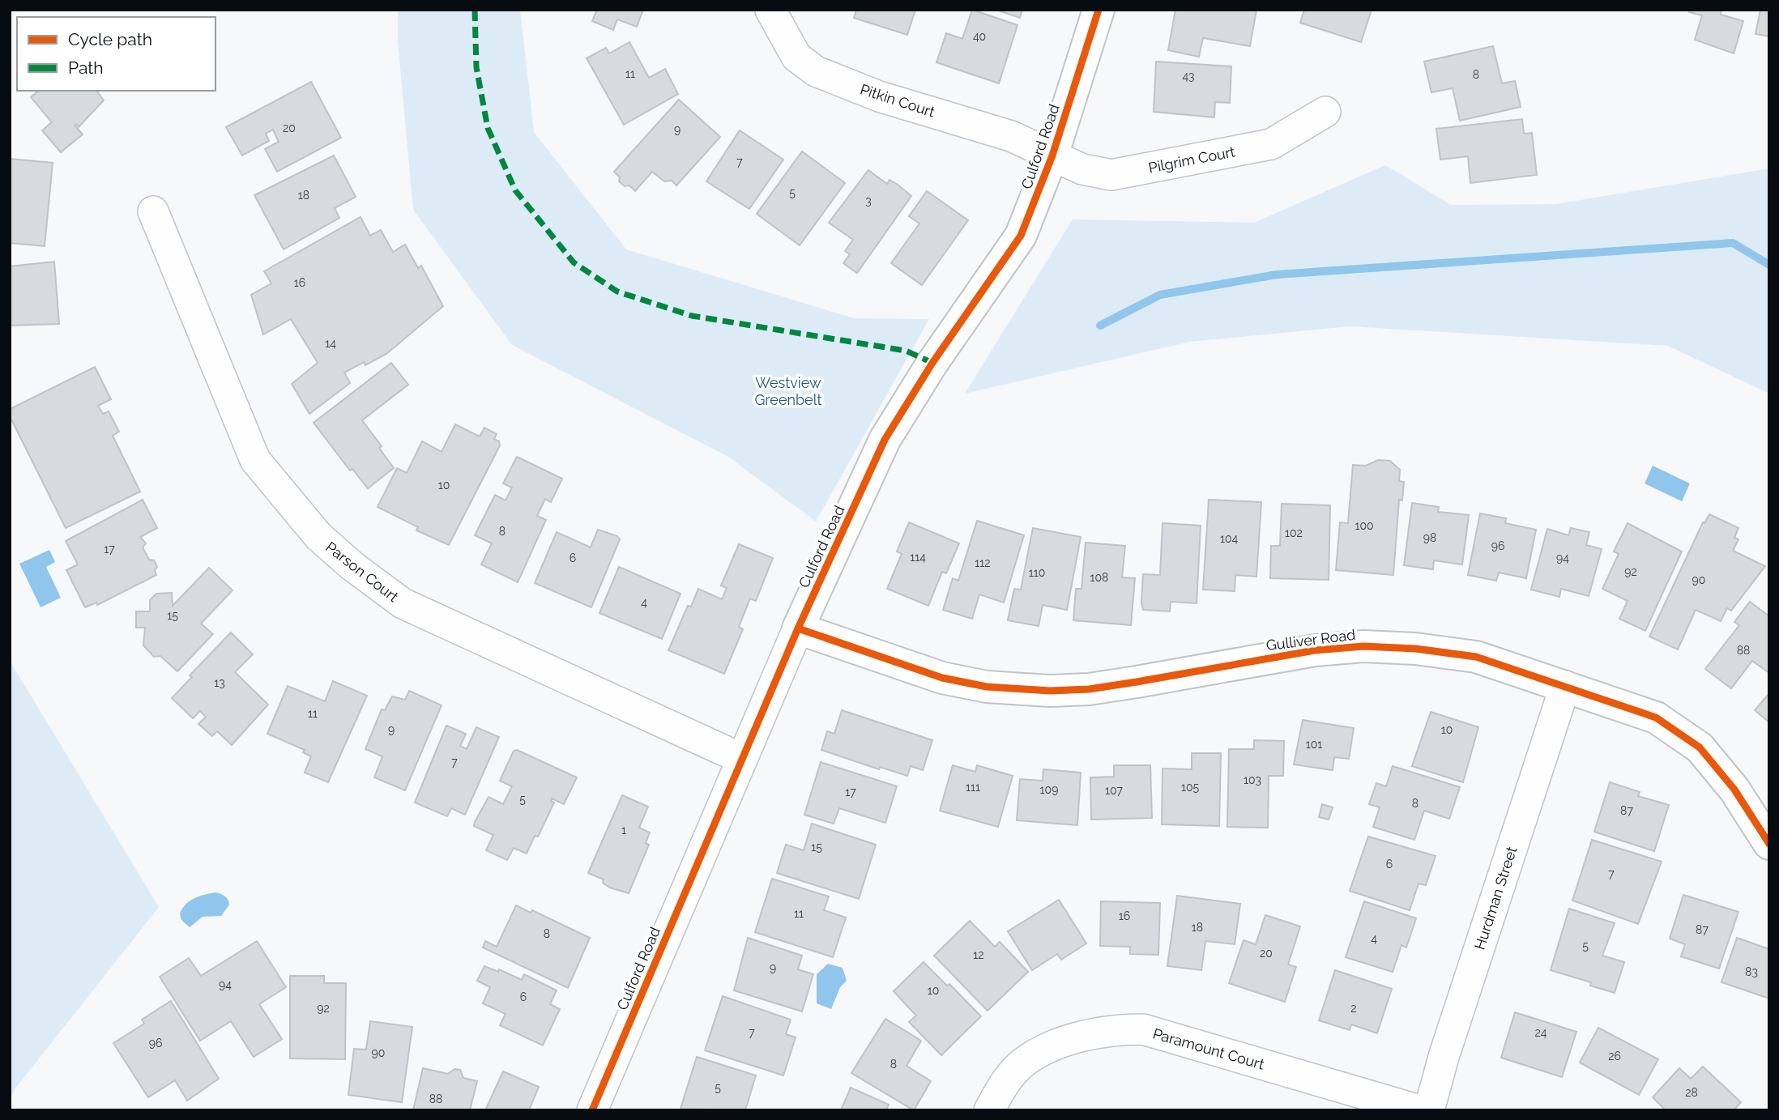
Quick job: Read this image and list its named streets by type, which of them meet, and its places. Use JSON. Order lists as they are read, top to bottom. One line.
{"streets":{"street":["Pitkin Court","Culford Road","Pilgrim Court","Parson Court","Gulliver Road","Hurdman Street","Paramount Court"]},"crossings":[["Pitkin Court","Culford Road"],["Pitkin Court","Pilgrim Court"],["Culford Road","Pilgrim Court"],["Culford Road","Parson Court"],["Culford Road","Gulliver Road"],["Gulliver Road","Hurdman Street"]],"parks":["Westview Greenbelt"],"house_numbers":["40","11","8","43","20","9","7","5","18","3","16","14","10","100","8","102","98","104","96","17","114","6","94","112","92","110","108","90","4","15","88","13","11","9","10","101","7","103","111","105","109","107","17","5","8","87","1","15","6","7","11","16","18","87","8","4","5","20","12","9","83","94","10","6","92","2","7","24","96","90","26","8","5","28","88"],"legend":["Cycle path","Path"]}
